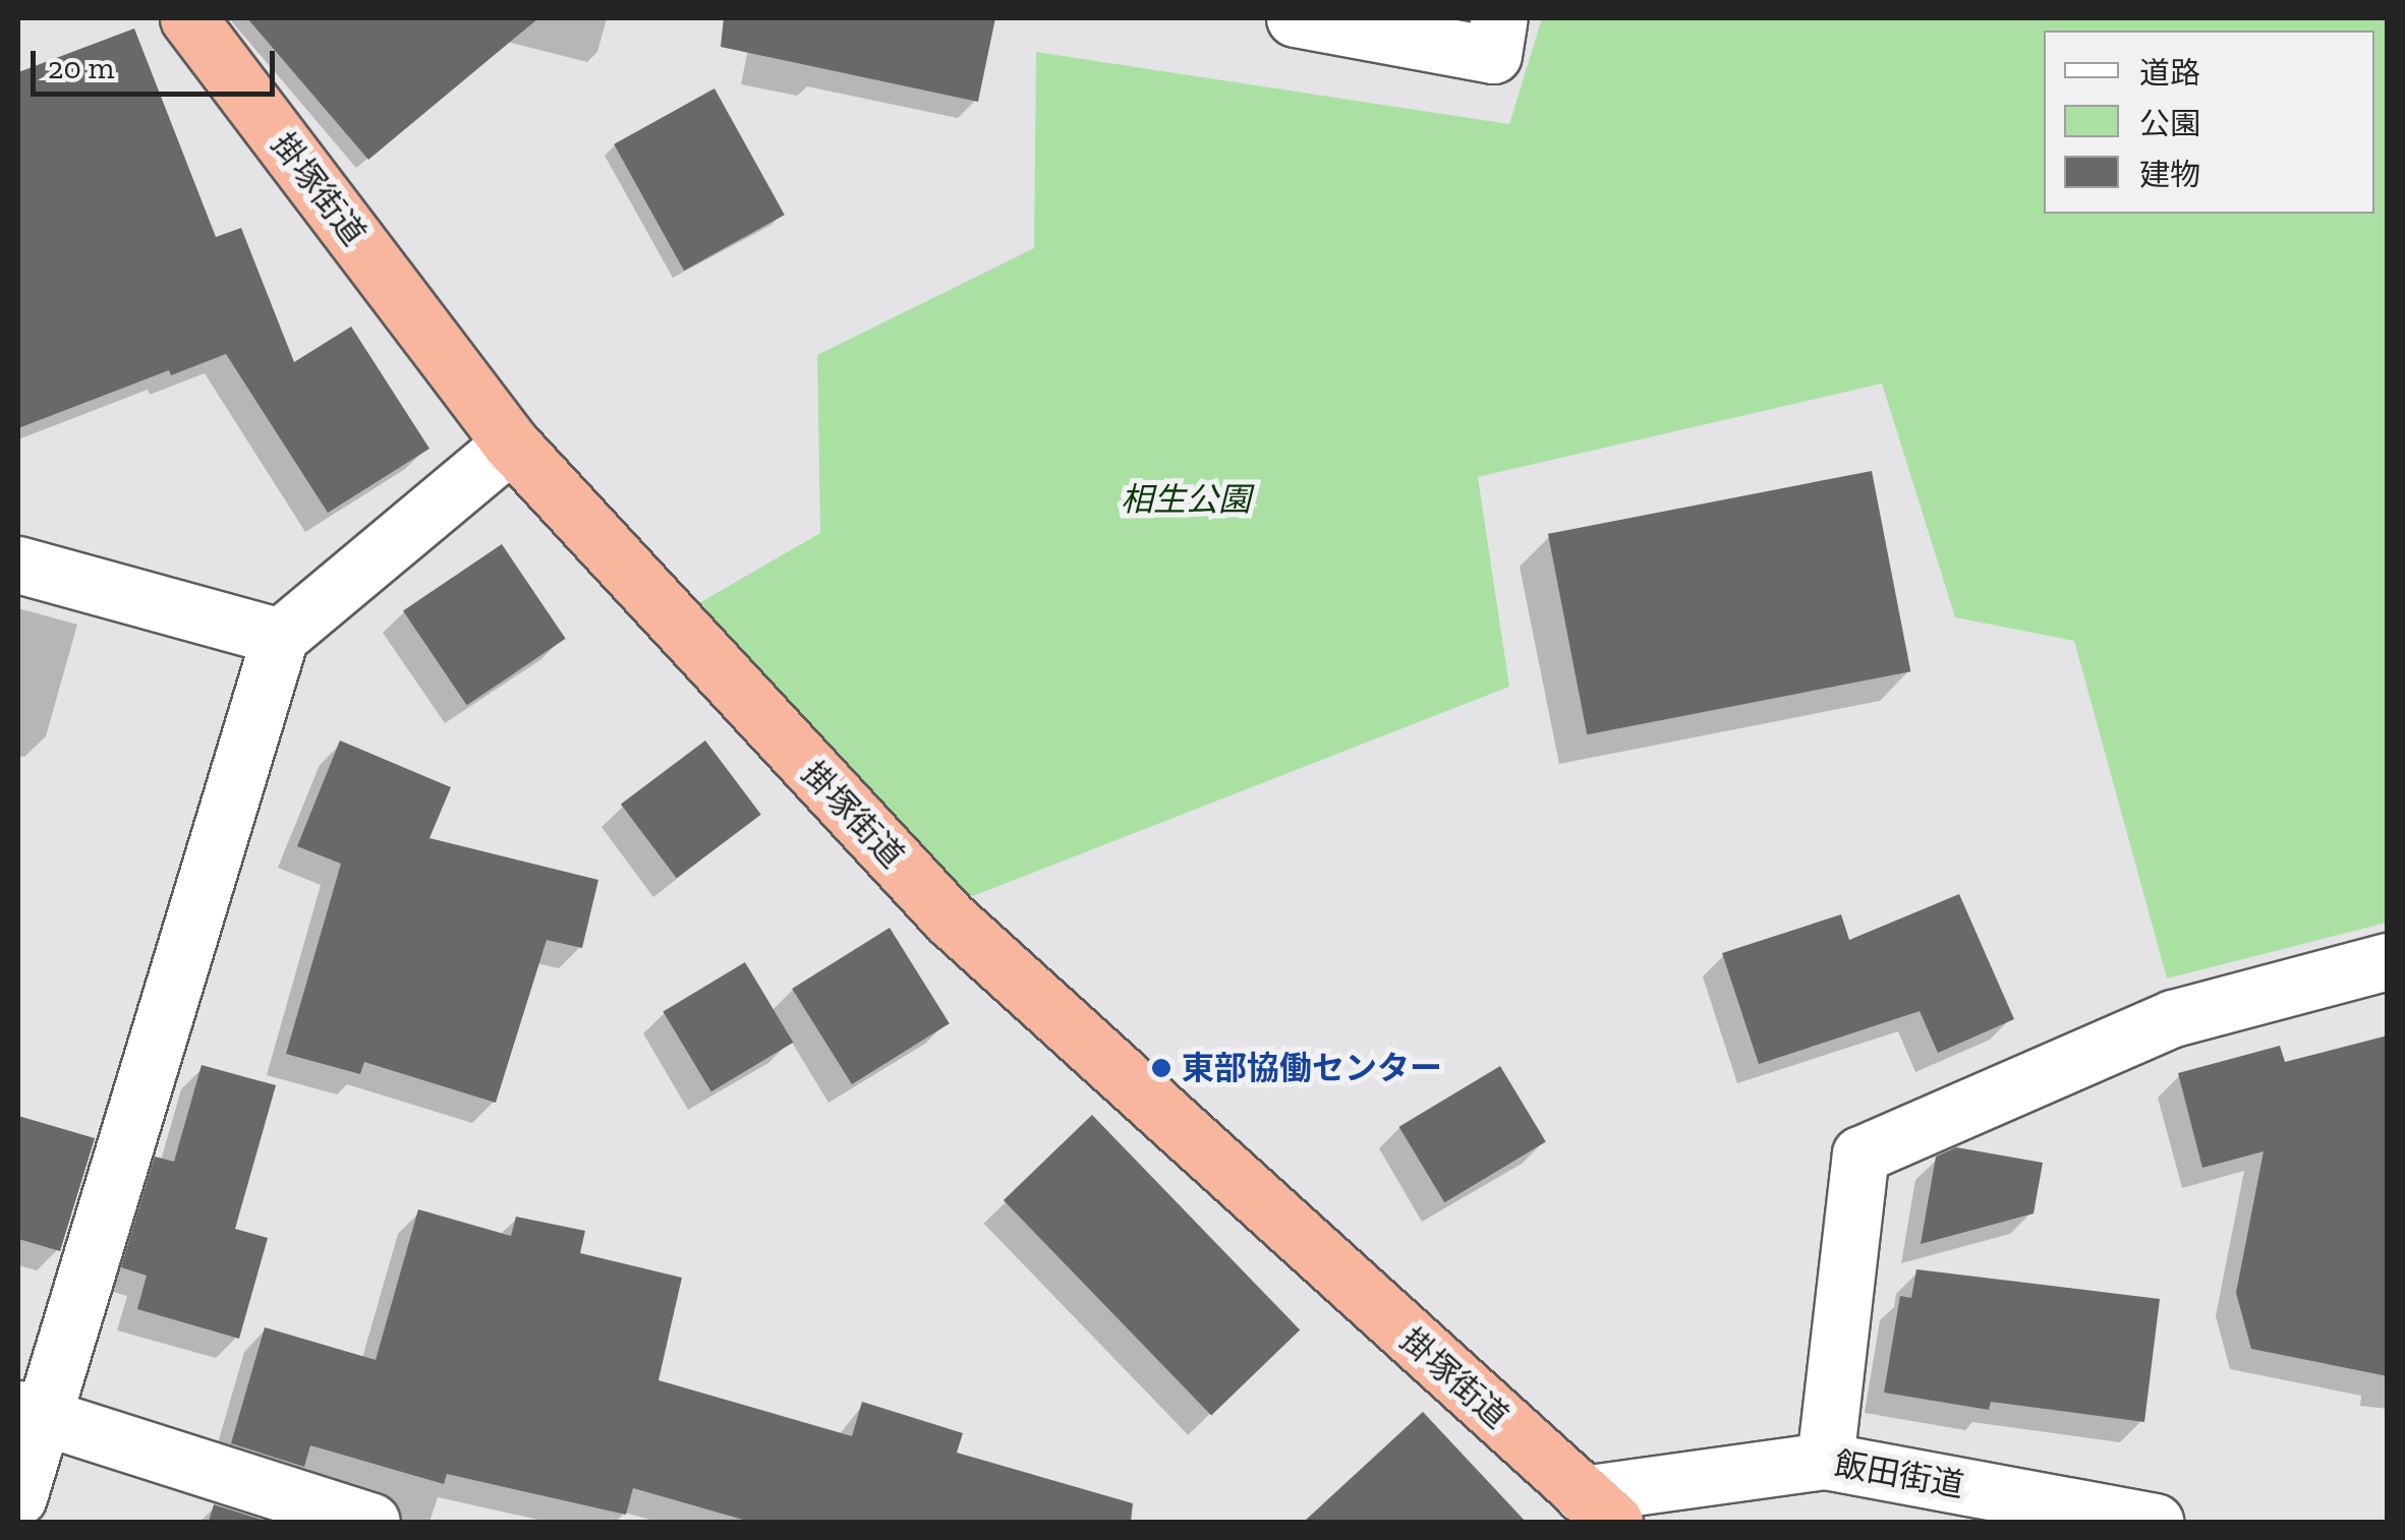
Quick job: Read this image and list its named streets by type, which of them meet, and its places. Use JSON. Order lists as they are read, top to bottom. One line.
{"streets":{"highway":["掛塚街道"],"street":["飯田街道"]},"crossings":[["掛塚街道","飯田街道"]],"parks":["相生公園"],"places":["東部協働センター"],"legend":["道路","公園","建物"],"scale_bar":"20 m"}
